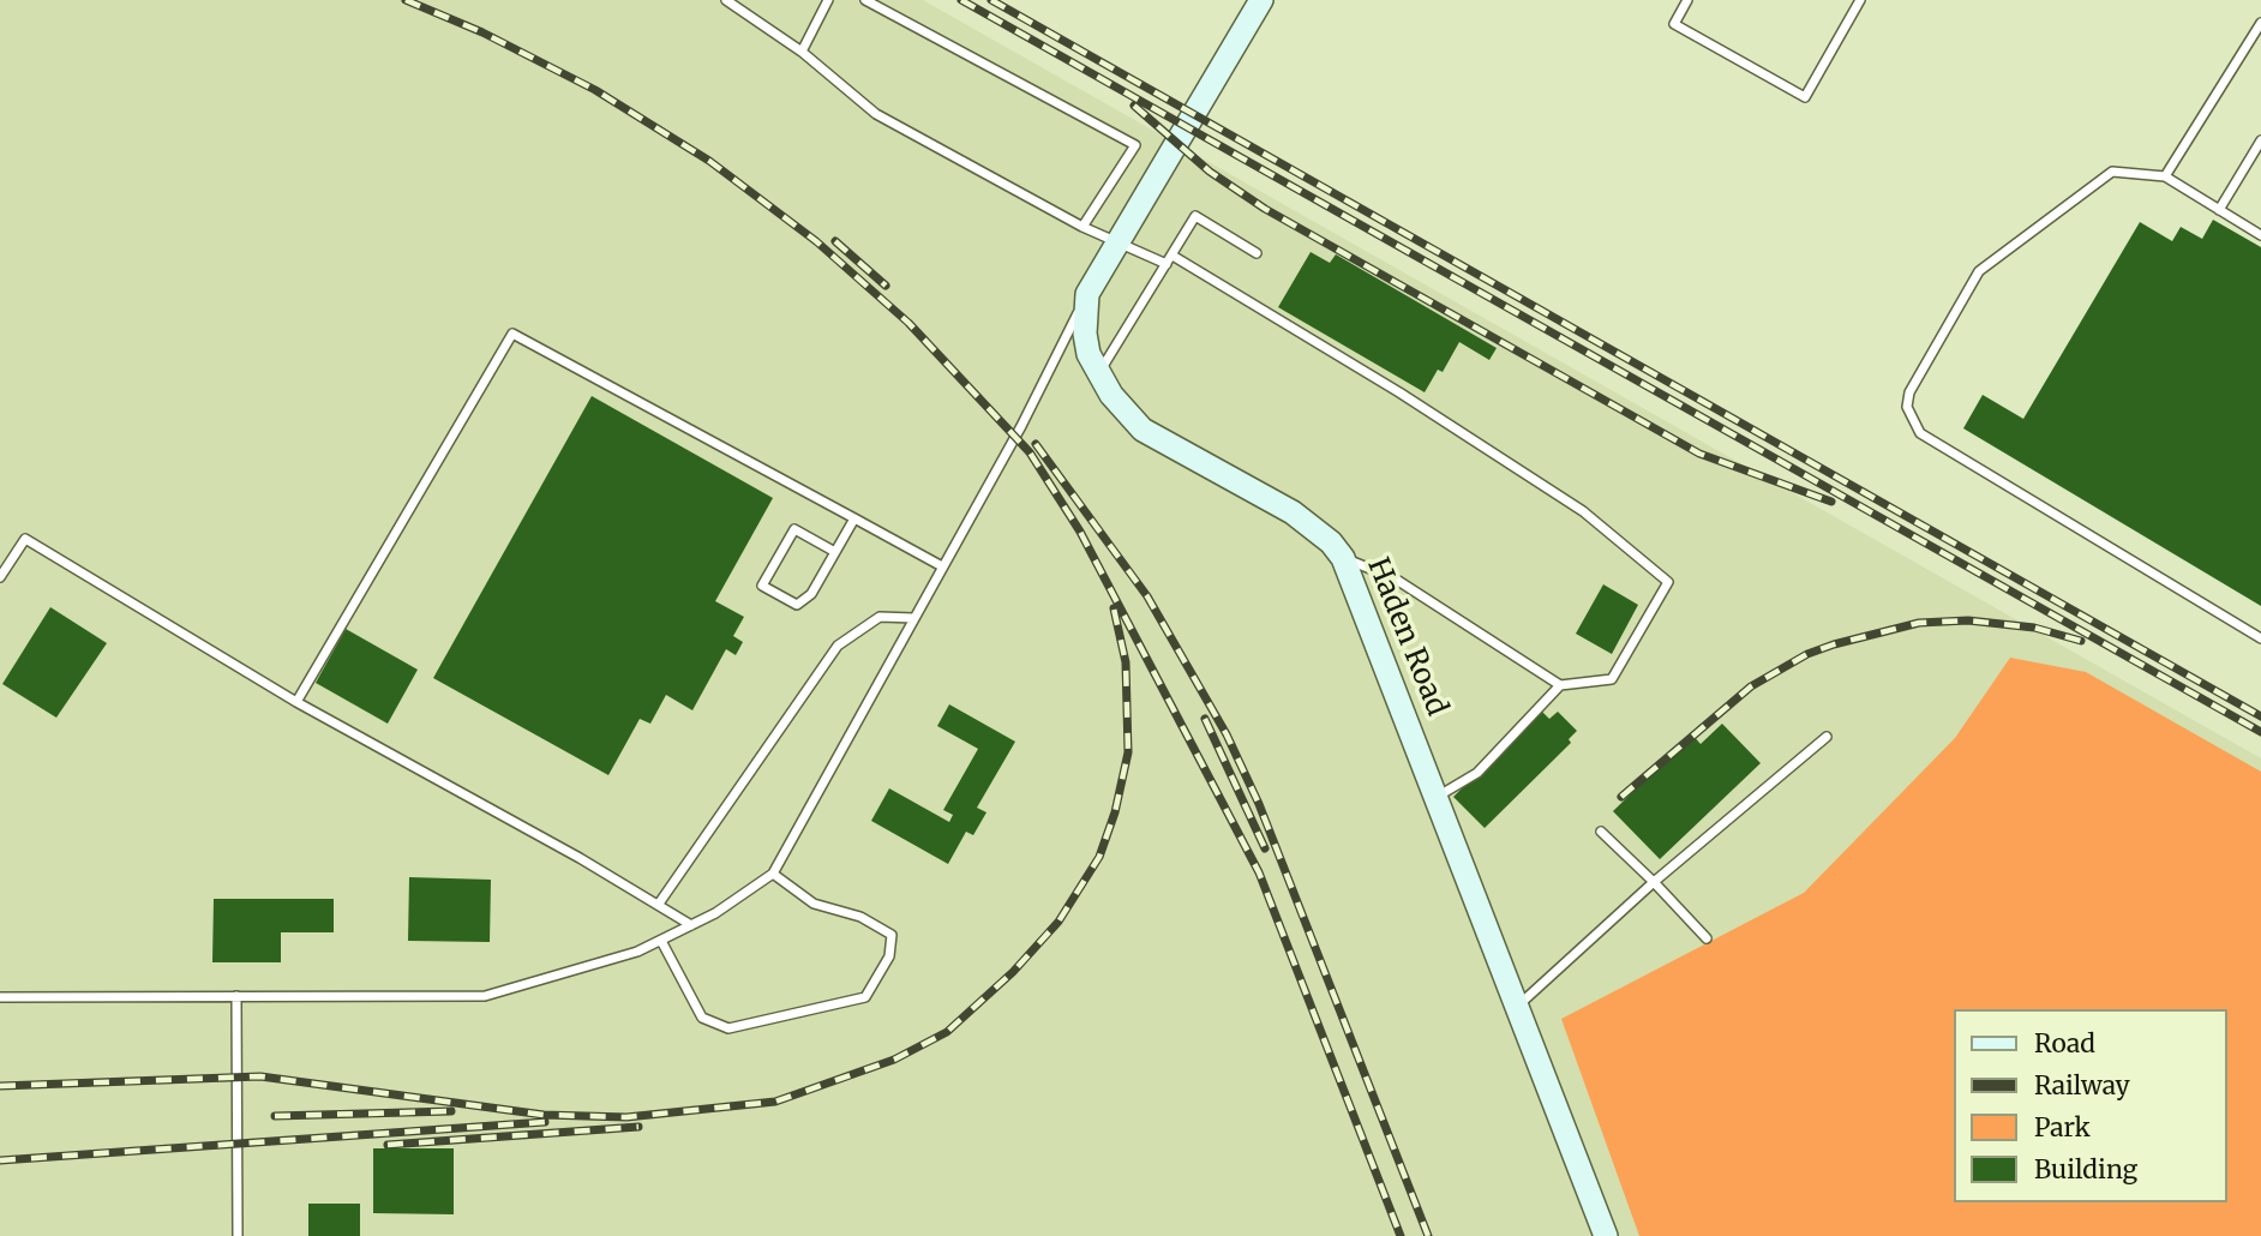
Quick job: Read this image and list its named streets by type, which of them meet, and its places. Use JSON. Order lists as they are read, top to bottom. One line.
{"streets":{"street":["Haden Road"]},"legend":["Road","Railway","Park","Building"]}
